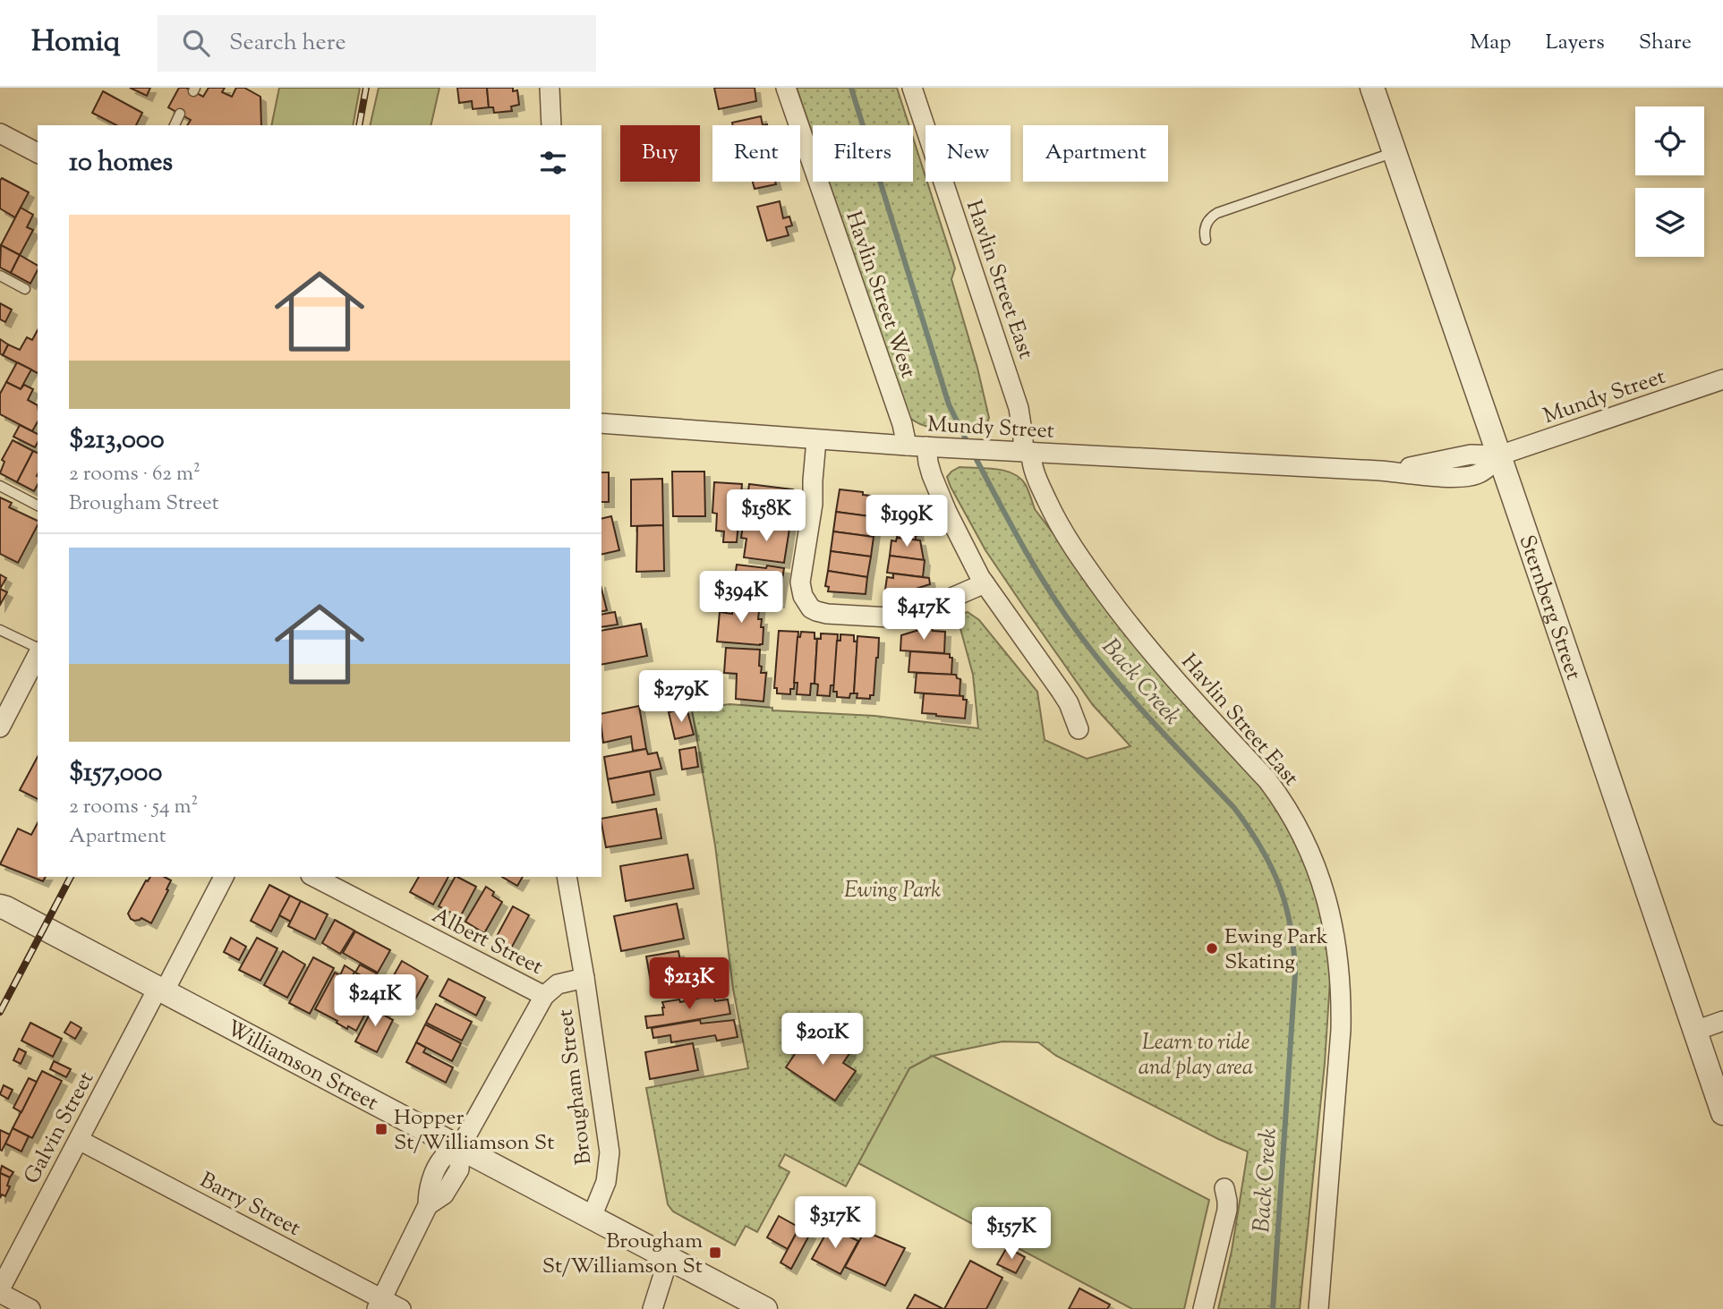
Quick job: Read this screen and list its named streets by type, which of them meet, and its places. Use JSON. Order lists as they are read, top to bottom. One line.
{"streets":{"street":["Havlin Street East","Havlin Street West","Mundy Street","Sternberg Street","Albert Street","Williamson Street","Brougham Street","Galvin Street","Barry Street"]},"crossings":[["Havlin Street East","Mundy Street"],["Havlin Street West","Mundy Street"],["Mundy Street","Sternberg Street"],["Williamson Street","Brougham Street"],["Williamson Street","Galvin Street"],["Galvin Street","Barry Street"]],"water":["Back Creek"],"parks":["Ewing Park","Learn to ride and play area"],"places":{"other":["Ewing Park Skating"],"transit":["Hopper St/Williamson St","Brougham St/Williamson St"]},"page":{"header":"Homiq","search":"Search here","nav":["Map","Layers","Share"],"chip":["Buy","Rent","Filters","New","Apartment"],"heading":"10 homes","list":[{"name":"$213,000","note":"2 rooms · 62 m² · Brougham Street"},{"name":"$157,000","note":"2 rooms · 54 m² · Apartment"}],"price":["$158K","$199K","$394K","$417K","$279K","$213K","$241K","$201K","$317K","$157K"]}}
